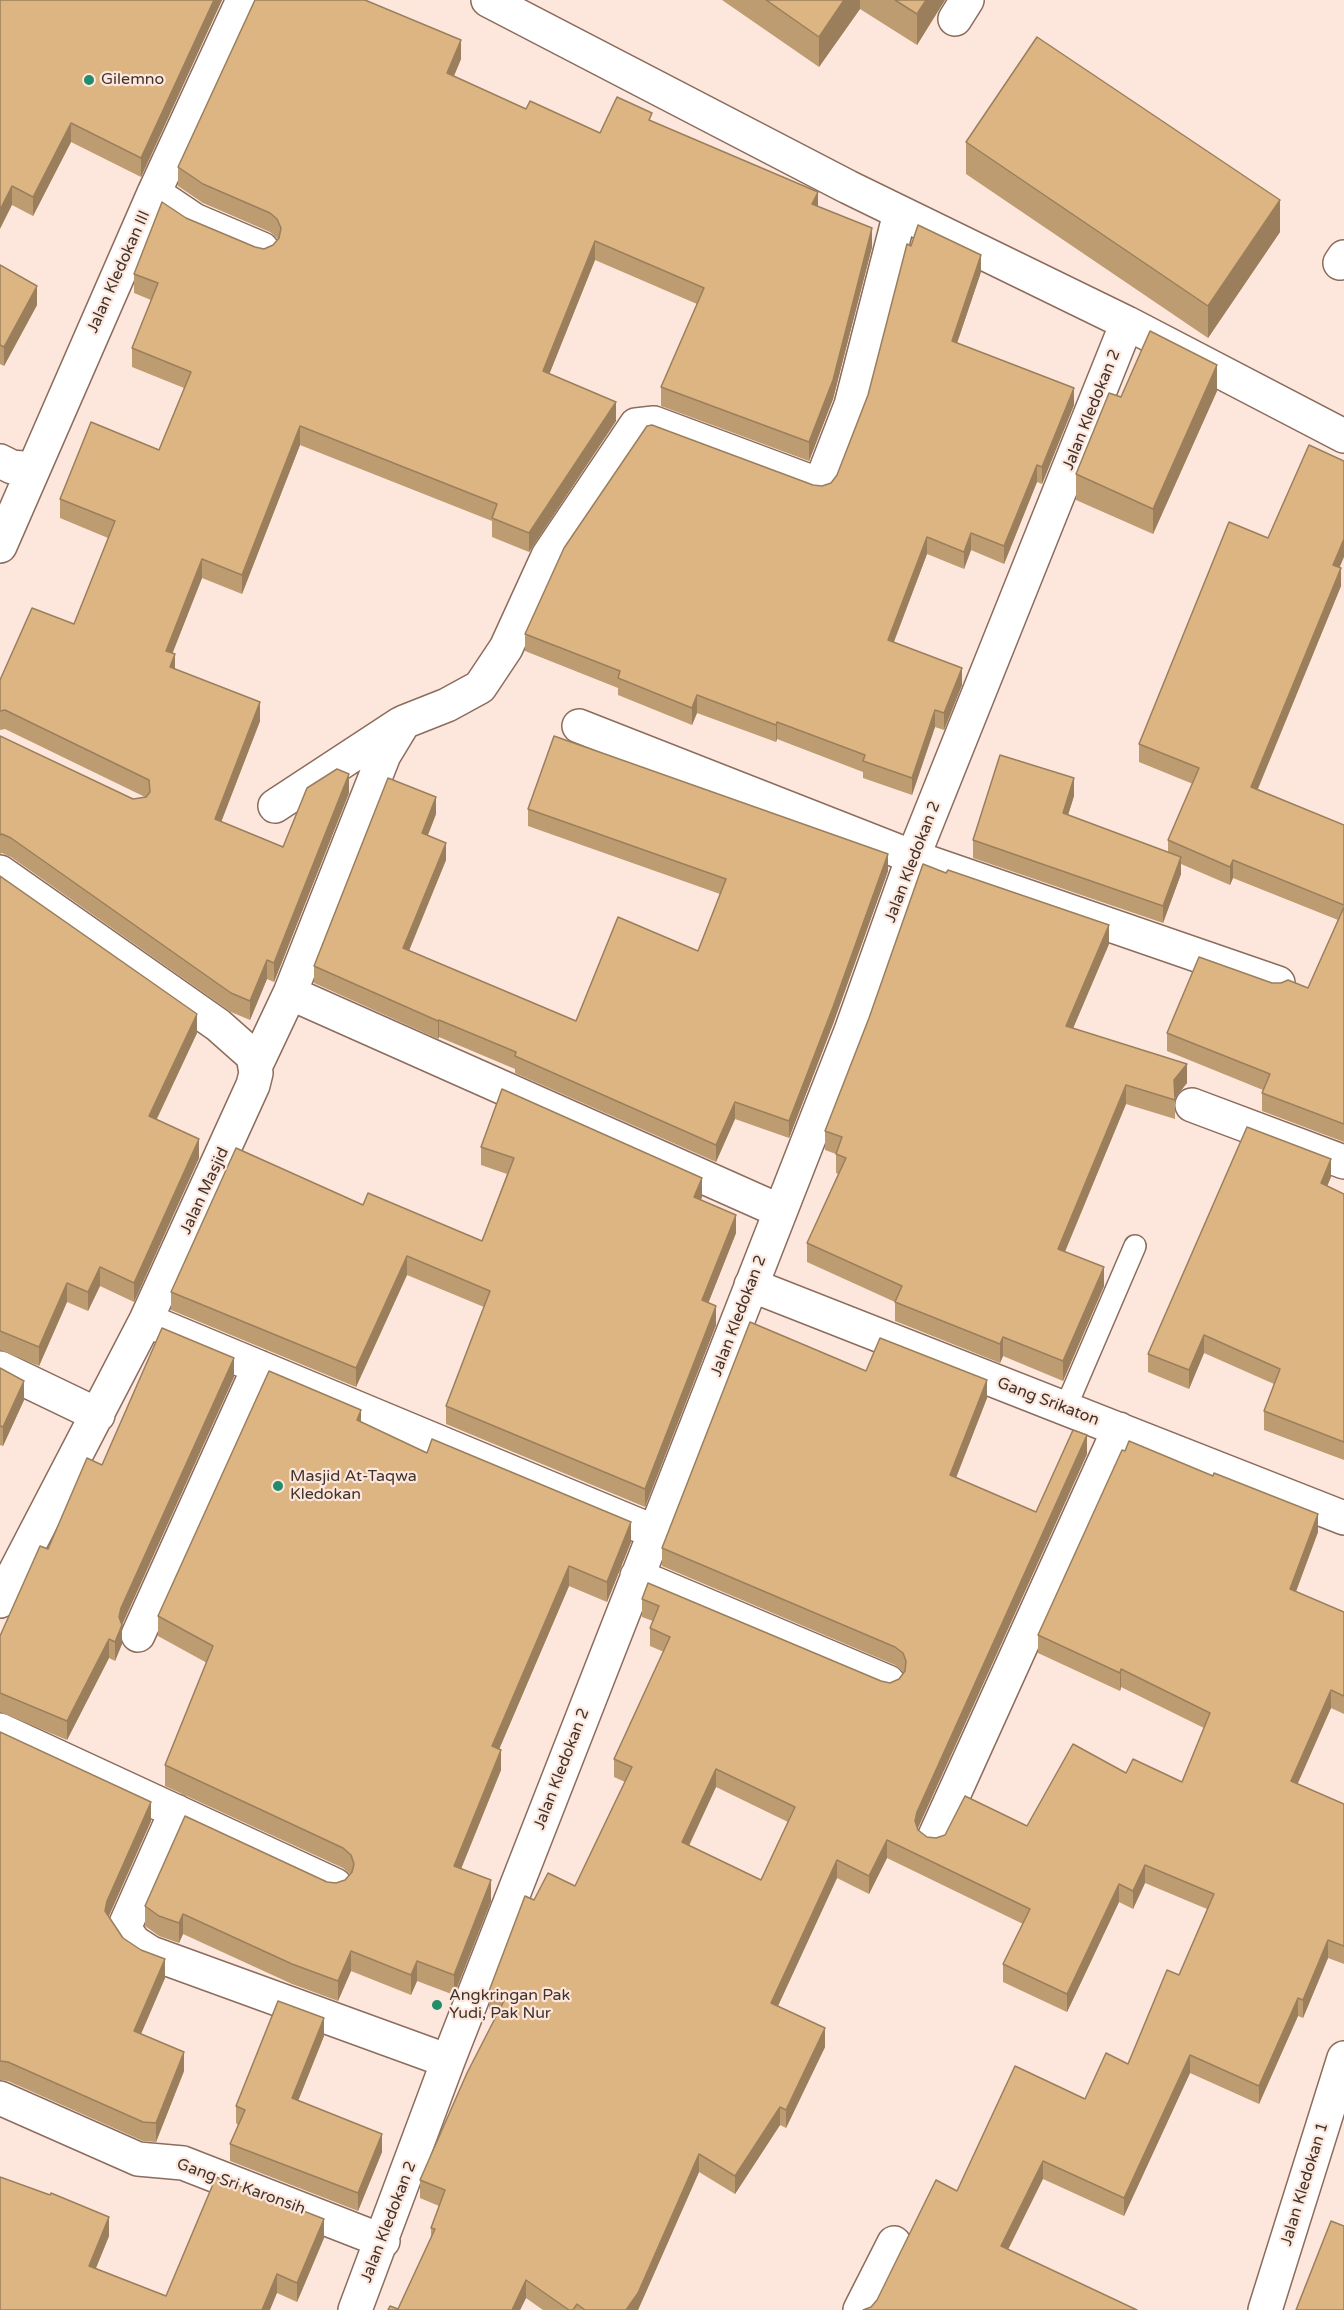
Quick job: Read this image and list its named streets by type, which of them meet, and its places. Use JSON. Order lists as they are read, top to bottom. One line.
{"streets":{"street":["Jalan Kledokan III","Jalan Kledokan 2","Jalan Masjid","Gang Srikaton","Jalan Kledokan 1","Gang Sri Karonsih"]},"crossings":[["Jalan Kledokan 2","Gang Srikaton"],["Jalan Kledokan 2","Gang Sri Karonsih"]],"places":["Gilemno","Masjid At-Taqwa Kledokan","Angkringan Pak Yudi, Pak Nur"]}
